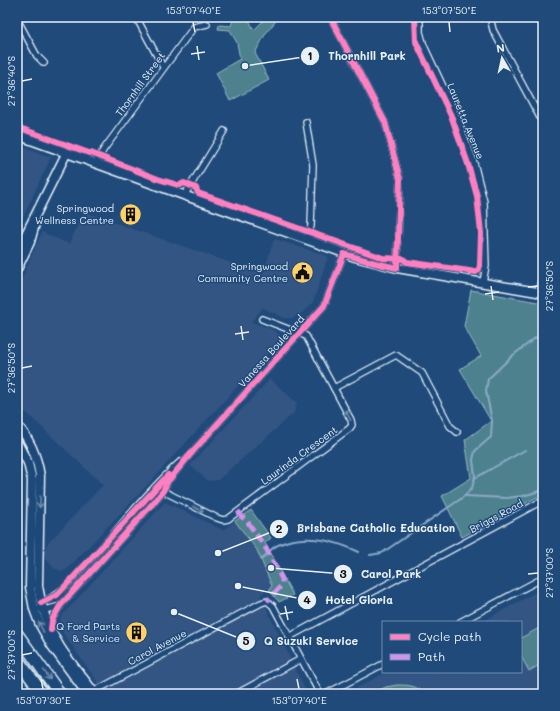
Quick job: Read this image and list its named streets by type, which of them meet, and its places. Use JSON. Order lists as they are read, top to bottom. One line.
{"streets":{"street":["Thornhill Street","Lauretta Avenue","Vanessa Boulevard","Laurinda Crescent","Briggs Road","Carol Avenue"]},"crossings":[["Vanessa Boulevard","Laurinda Crescent"],["Briggs Road","Carol Avenue"]],"places":{"other":["Thornhill Park","Brisbane Catholic Education","Carol Park","Hotel Gloria","Q Suzuki Service"],"building":["Springwood Wellness Centre","Q Ford Parts & Service"],"public building":["Springwood Community Centre"]},"legend":["Cycle path","Path"],"north":"top","coordinates":["153°07'40\"E","153°07'50\"E","27°36'40\"S","27°36'50\"S","27°37'00\"S","153°07'30\"E"]}
